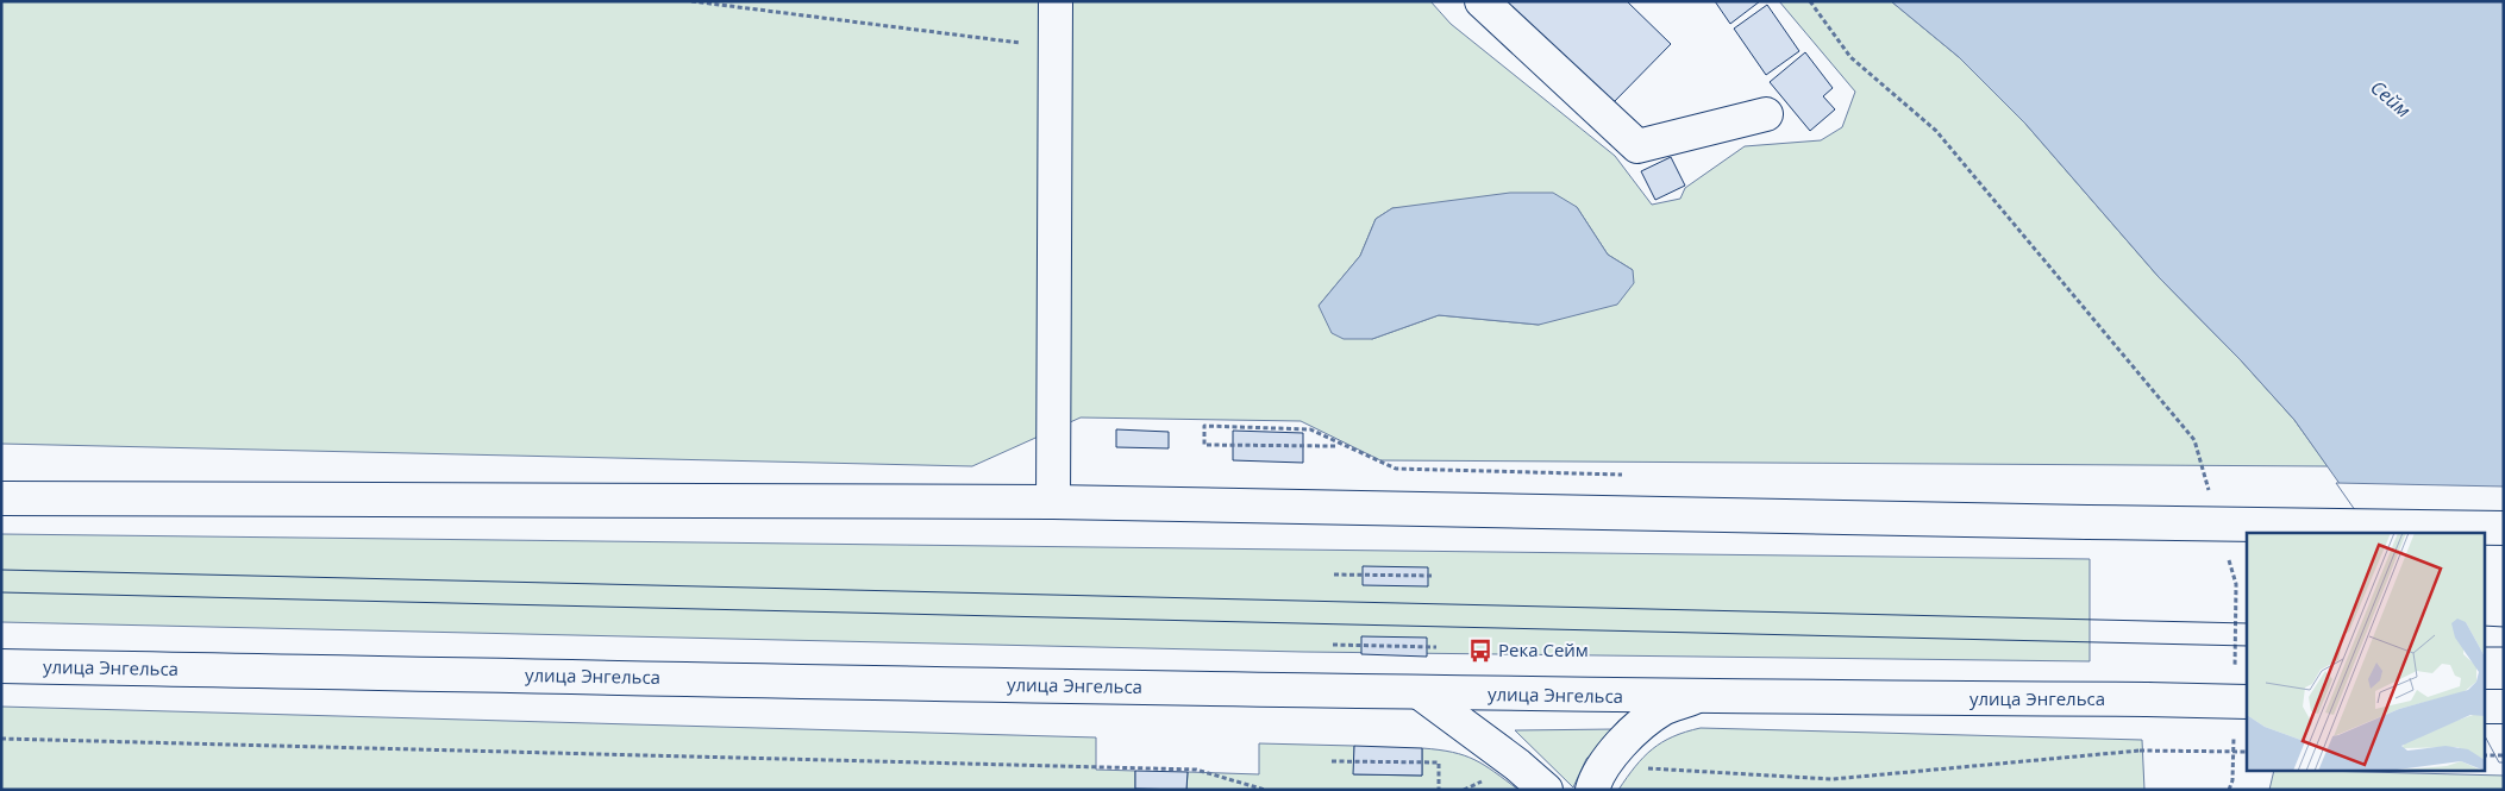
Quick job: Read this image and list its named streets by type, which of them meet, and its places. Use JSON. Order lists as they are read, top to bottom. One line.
{"streets":{"main road":["улица Энгельса"]},"water":["Сейм"],"places":{"bus stop":["Река Сейм"]}}
